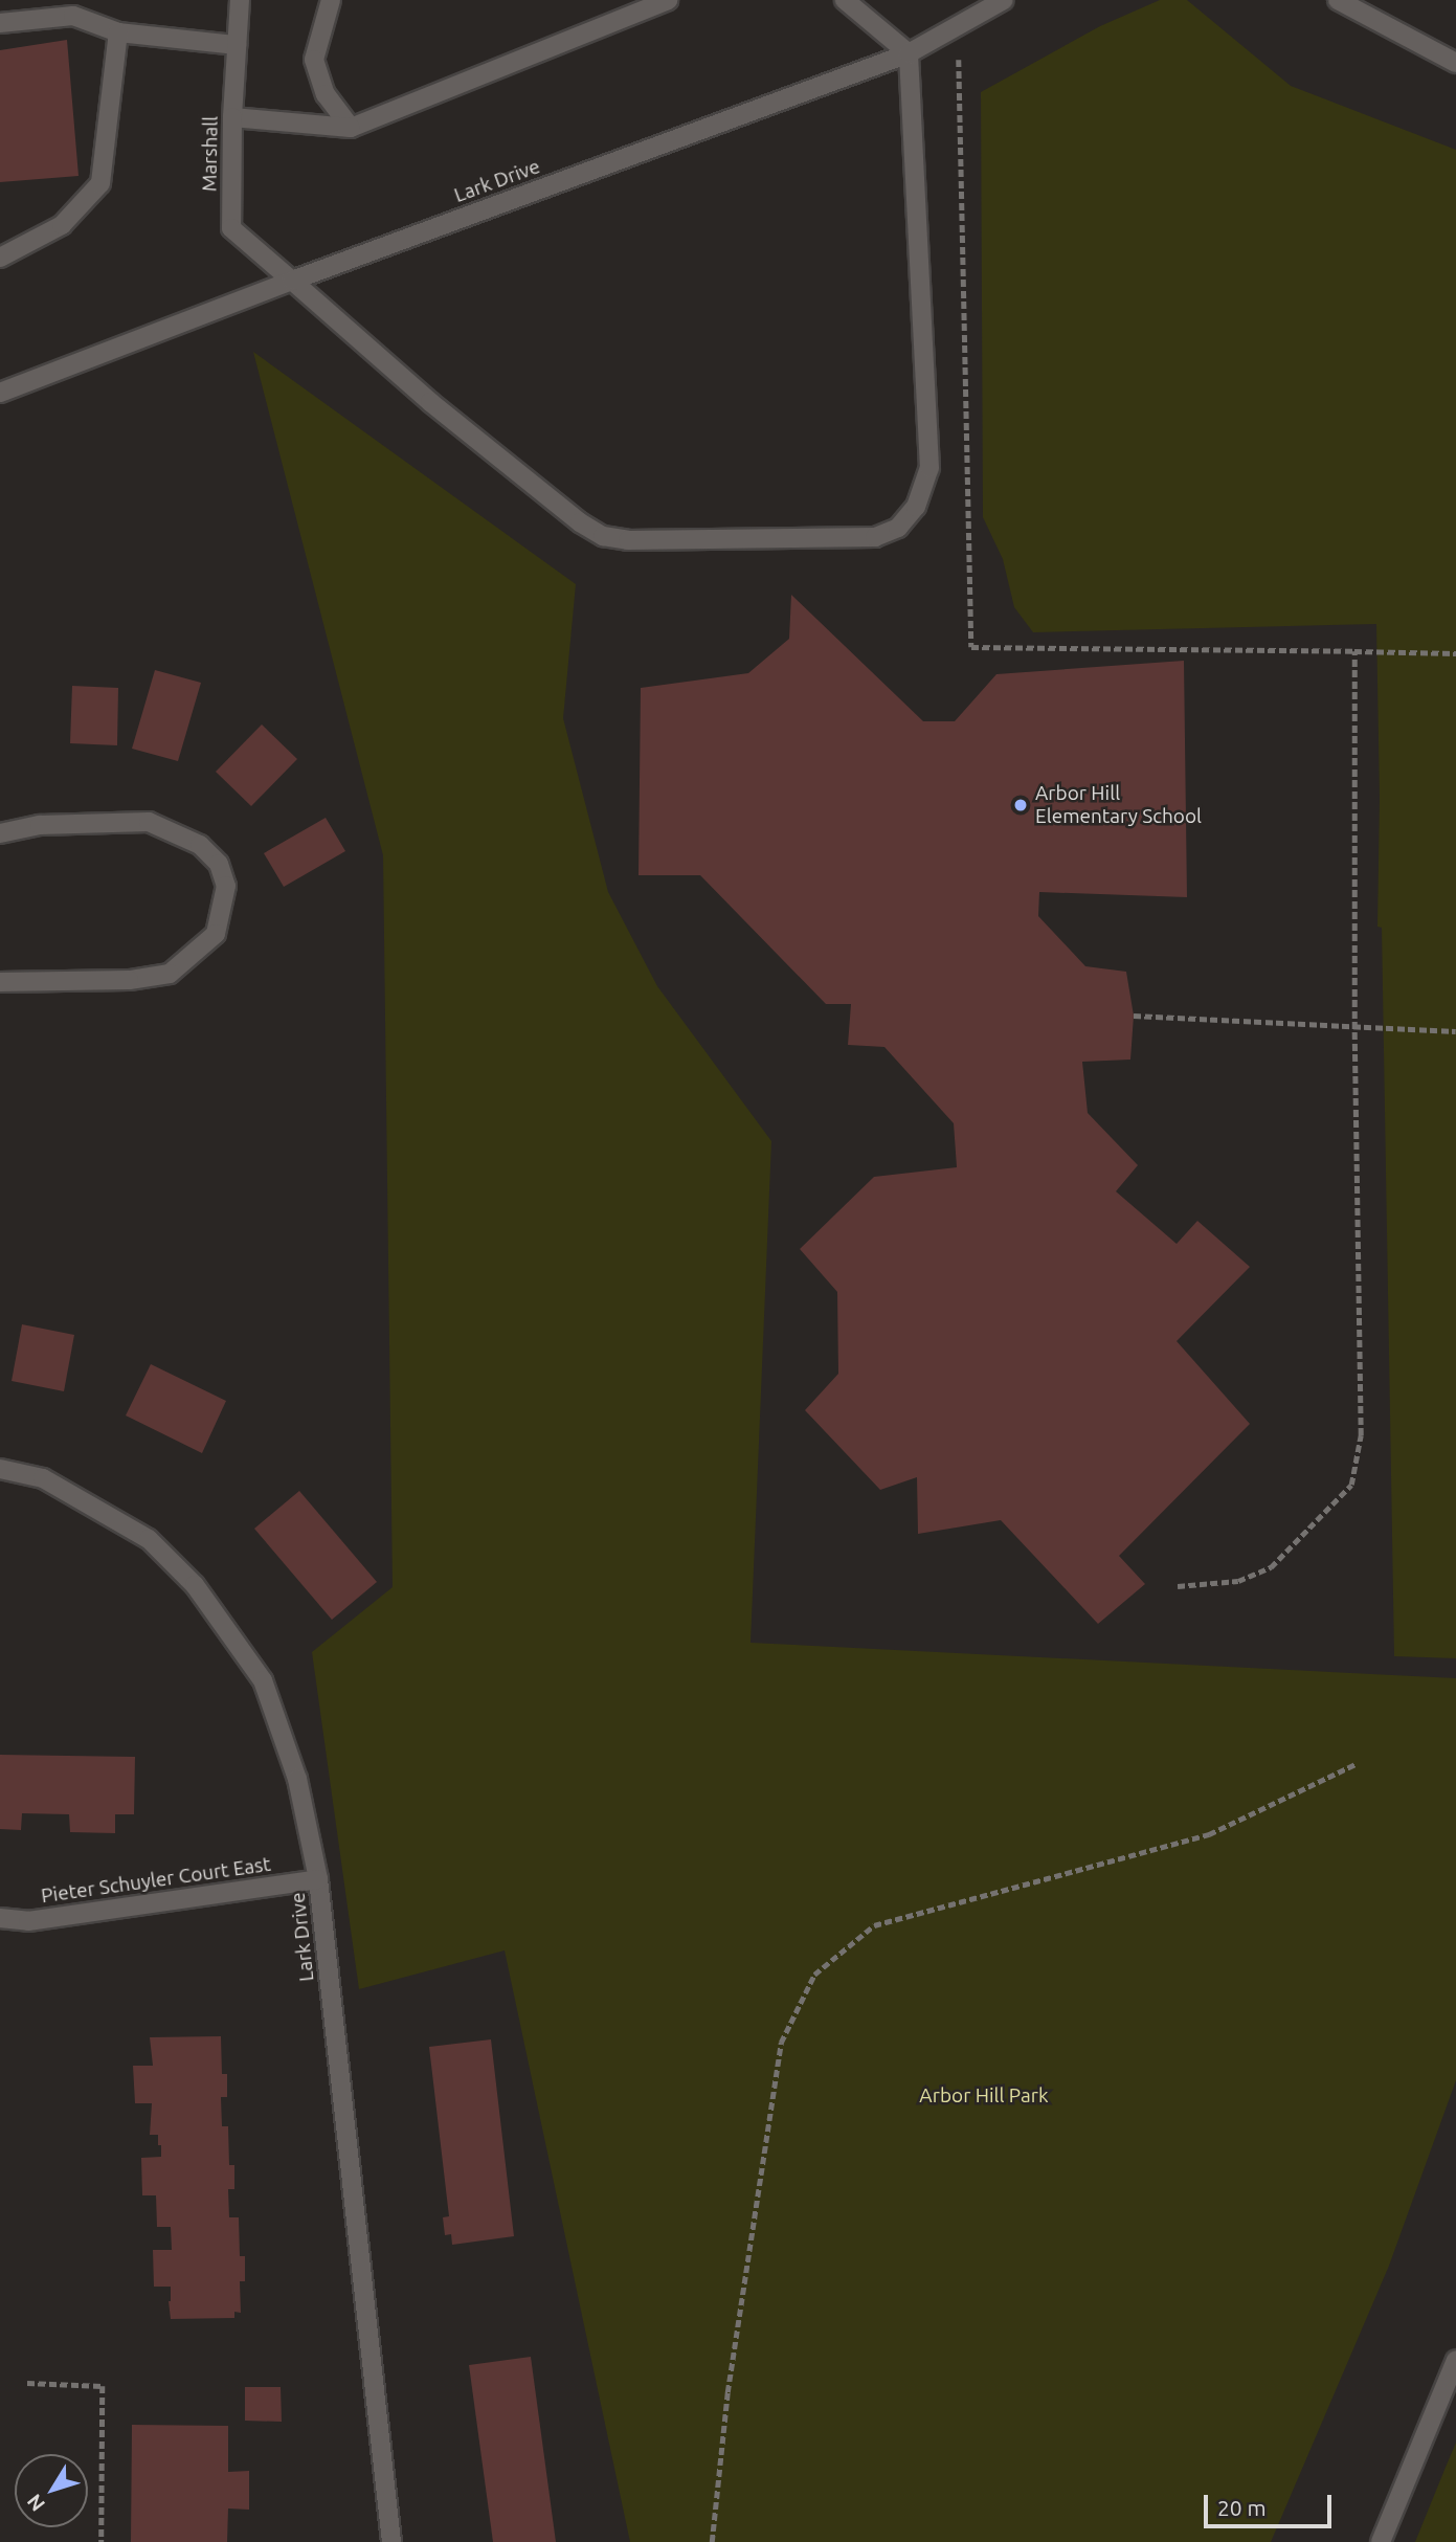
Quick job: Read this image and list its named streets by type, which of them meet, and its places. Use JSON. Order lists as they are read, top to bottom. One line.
{"streets":{"street":["Marshall","Lark Drive","Pieter Schuyler Court East"]},"crossings":[["Marshall","Lark Drive"],["Lark Drive","Pieter Schuyler Court East"]],"parks":["Arbor Hill Park"],"places":["Arbor Hill Elementary School"],"scale_bar":"20 m","north":"bottom left"}
